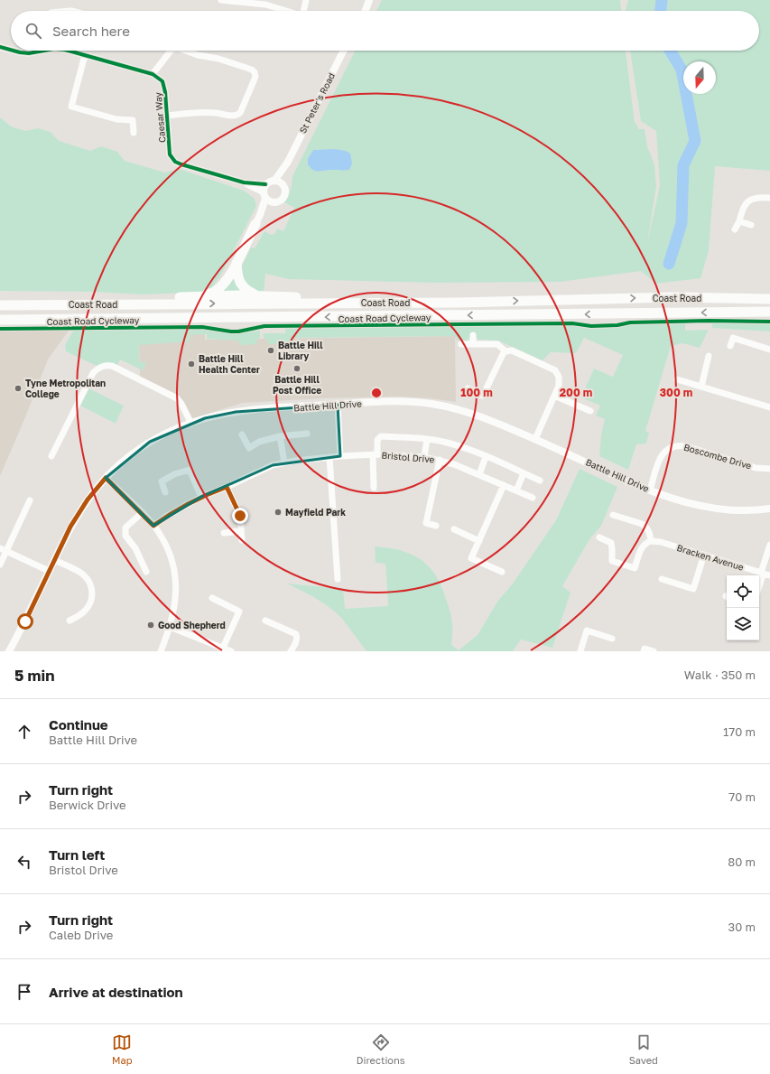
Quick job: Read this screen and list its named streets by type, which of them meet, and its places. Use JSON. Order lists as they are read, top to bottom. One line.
{"streets":{"highway":["Coast Road"],"street":["St Peter's Road","Caesar Way","Battle Hill Drive","Boscombe Drive","Bristol Drive","Bracken Avenue"],"cycle path":["Coast Road Cycleway"]},"crossings":[["St Peter's Road","Caesar Way"],["Battle Hill Drive","Boscombe Drive"]],"places":["Battle Hill Library","Battle Hill Health Center","Battle Hill Post Office","Tyne Metropolitan College","Mayfield Park","Good Shepherd"],"north":"bottom","page":{"search":"Search here","heading":["5 min","Walk · 350 m"],"list":[["Continue","Battle Hill Drive","170 m"],["Turn right","Berwick Drive","70 m"],["Turn left","Bristol Drive","80 m"],["Turn right","Caleb Drive","30 m"],"Arrive at destination"],"nav":["Map","Directions","Saved"]},"rings":["100 m","200 m","300 m"]}
